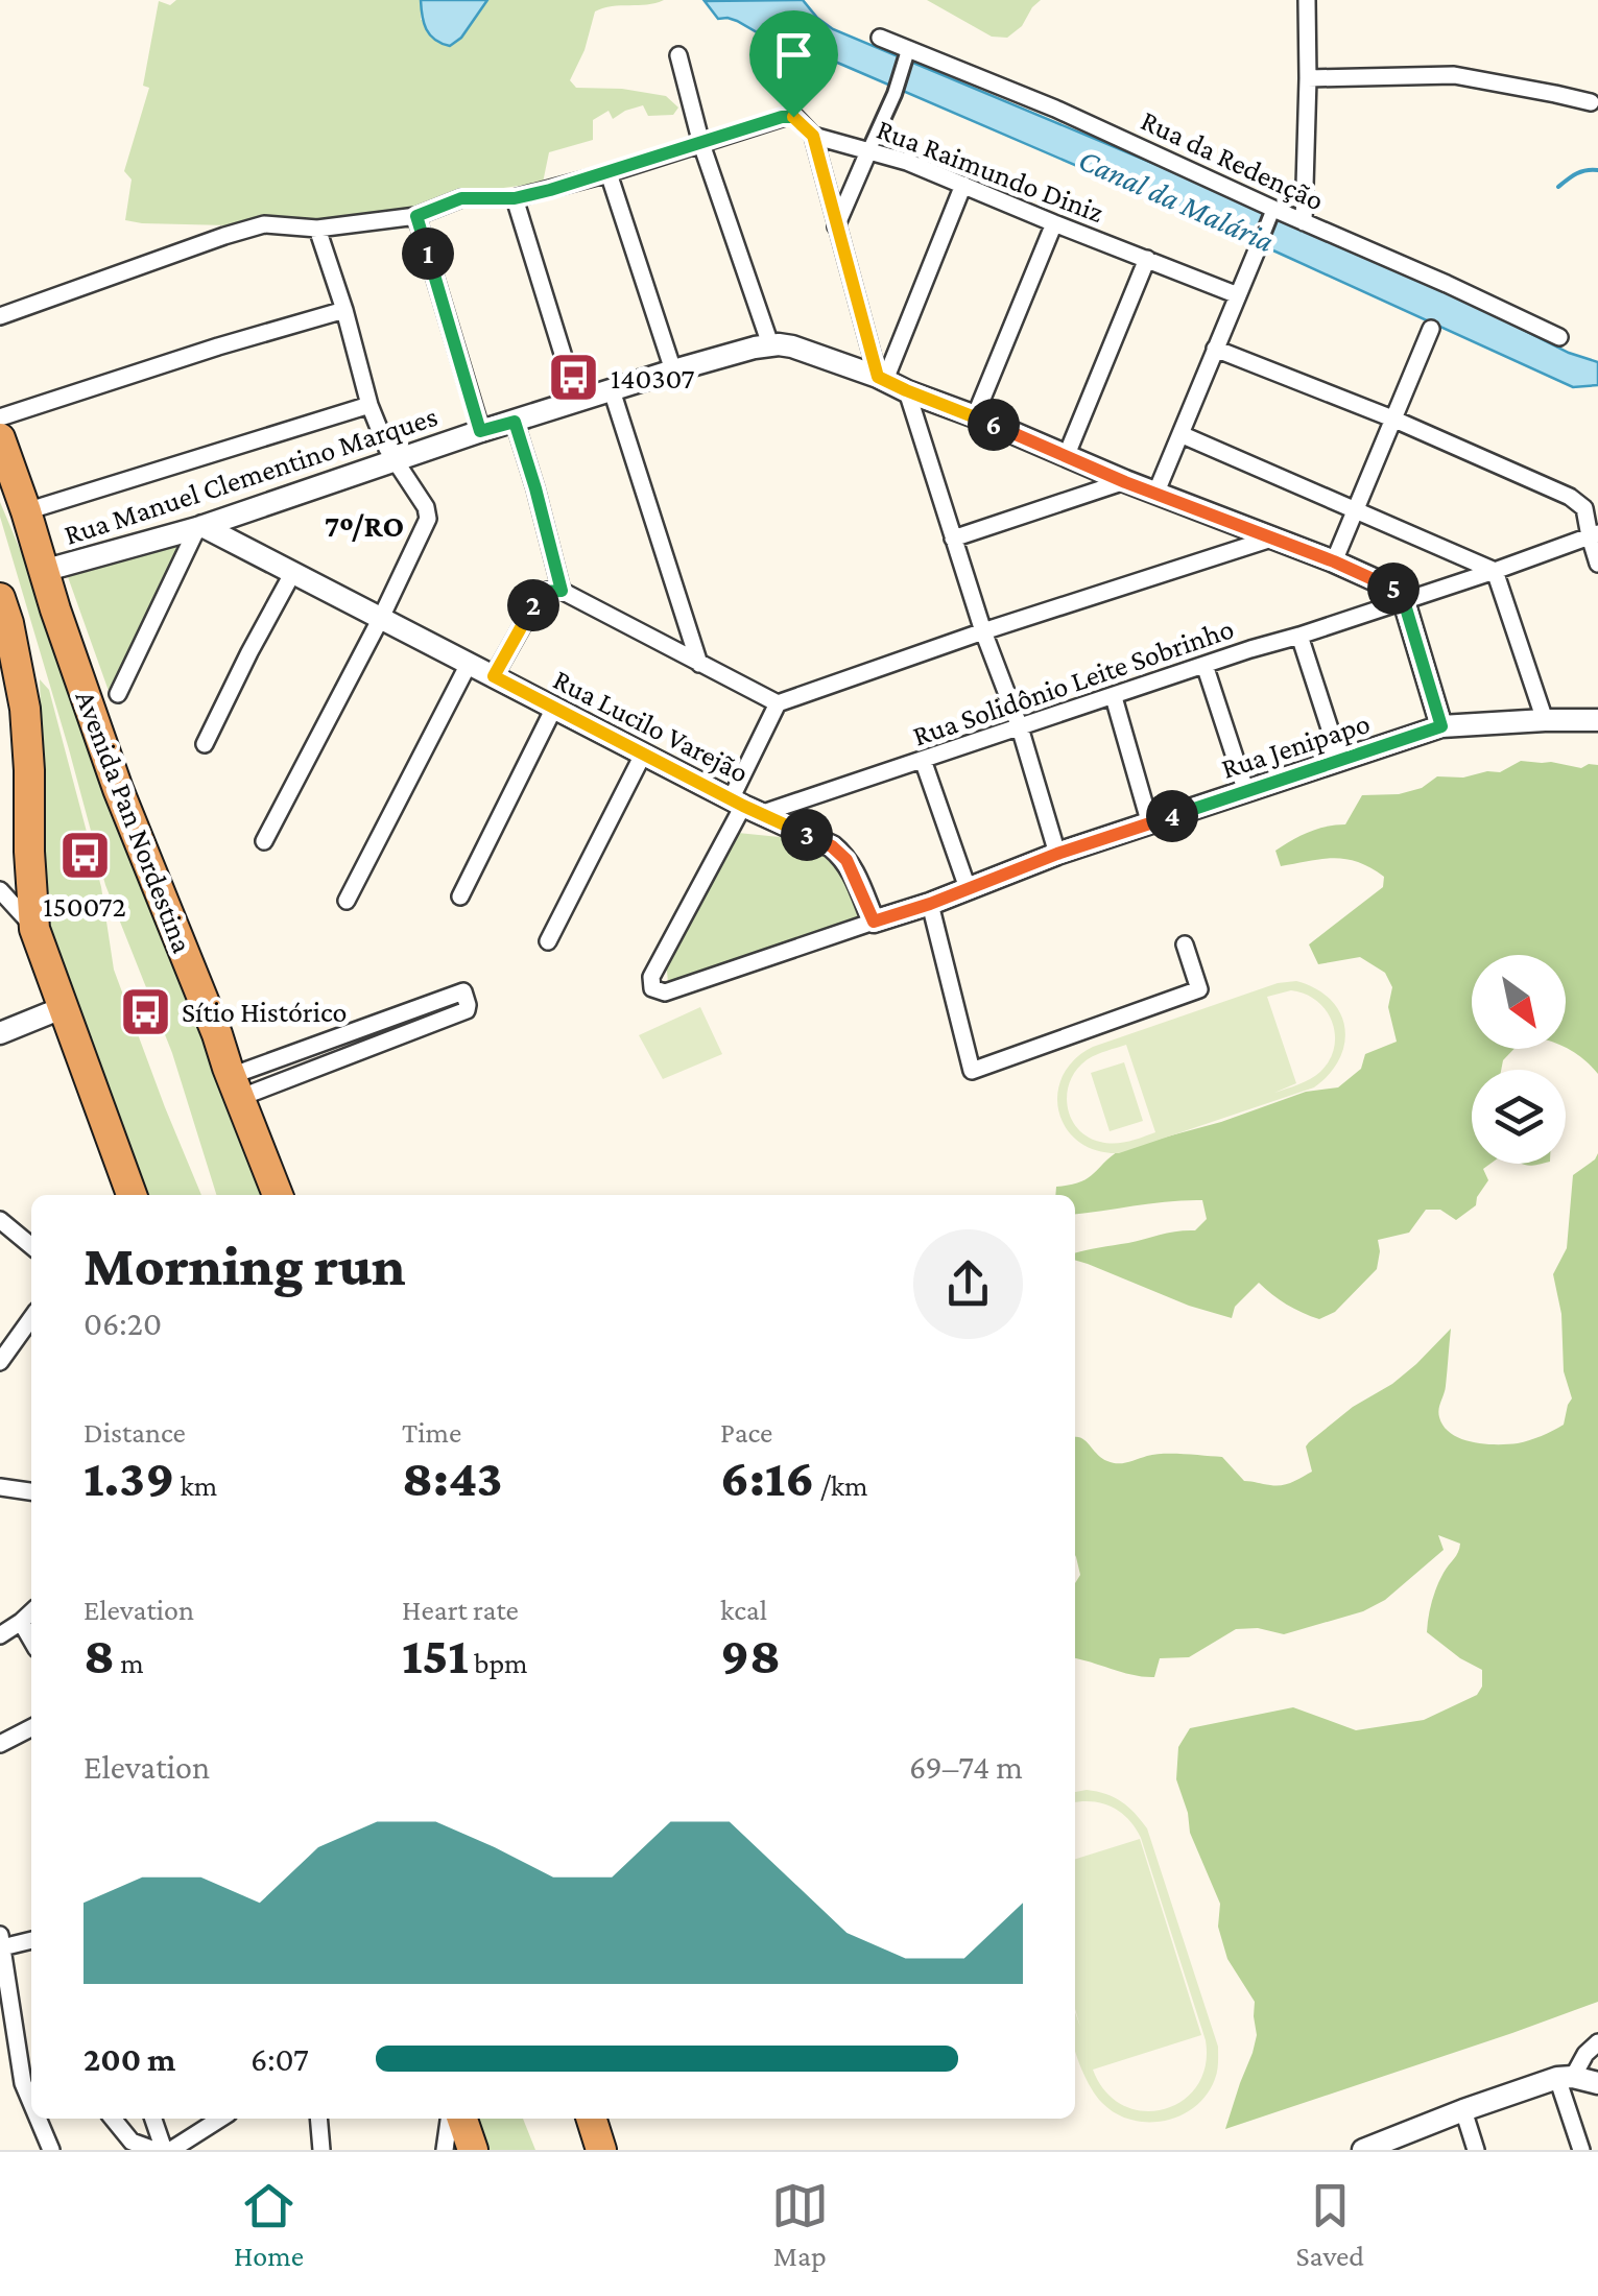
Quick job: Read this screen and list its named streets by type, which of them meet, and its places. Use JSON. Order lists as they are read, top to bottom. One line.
{"streets":{"highway":["Avenida Pan Nordestina"],"street":["Rua da Redenção","Rua Raimundo Diniz","Rua Manuel Clementino Marques","Rua Solidônio Leite Sobrinho","Rua Lucilo Varejão","Rua Jenipapo"]},"crossings":[["Rua Manuel Clementino Marques","Rua Solidônio Leite Sobrinho"],["Rua Manuel Clementino Marques","Rua Lucilo Varejão"],["Rua Manuel Clementino Marques","Avenida Pan Nordestina"],["Rua Solidônio Leite Sobrinho","Rua Lucilo Varejão"],["Rua Solidônio Leite Sobrinho","Rua Jenipapo"],["Rua Lucilo Varejão","Rua Jenipapo"]],"districts":["7º/RO"],"water":["Canal da Malária"],"places":{"bus stop":["140307","150072","Sítio Histórico"]},"north":"bottom right","page":{"pins":["1","6","5","2","4","3"],"heading":["Morning run","06:20"],"stats":[["Distance","1.39 km"],["Time","8:43"],["Pace","6:16 /km"],["Elevation","8 m"],["Heart rate","151 bpm"],["kcal","98"]],"chart":["Elevation","69–74 m"],"list":[{"name":"200 m","note":"6:07"}],"tabs":["Home","Map","Saved"]}}
